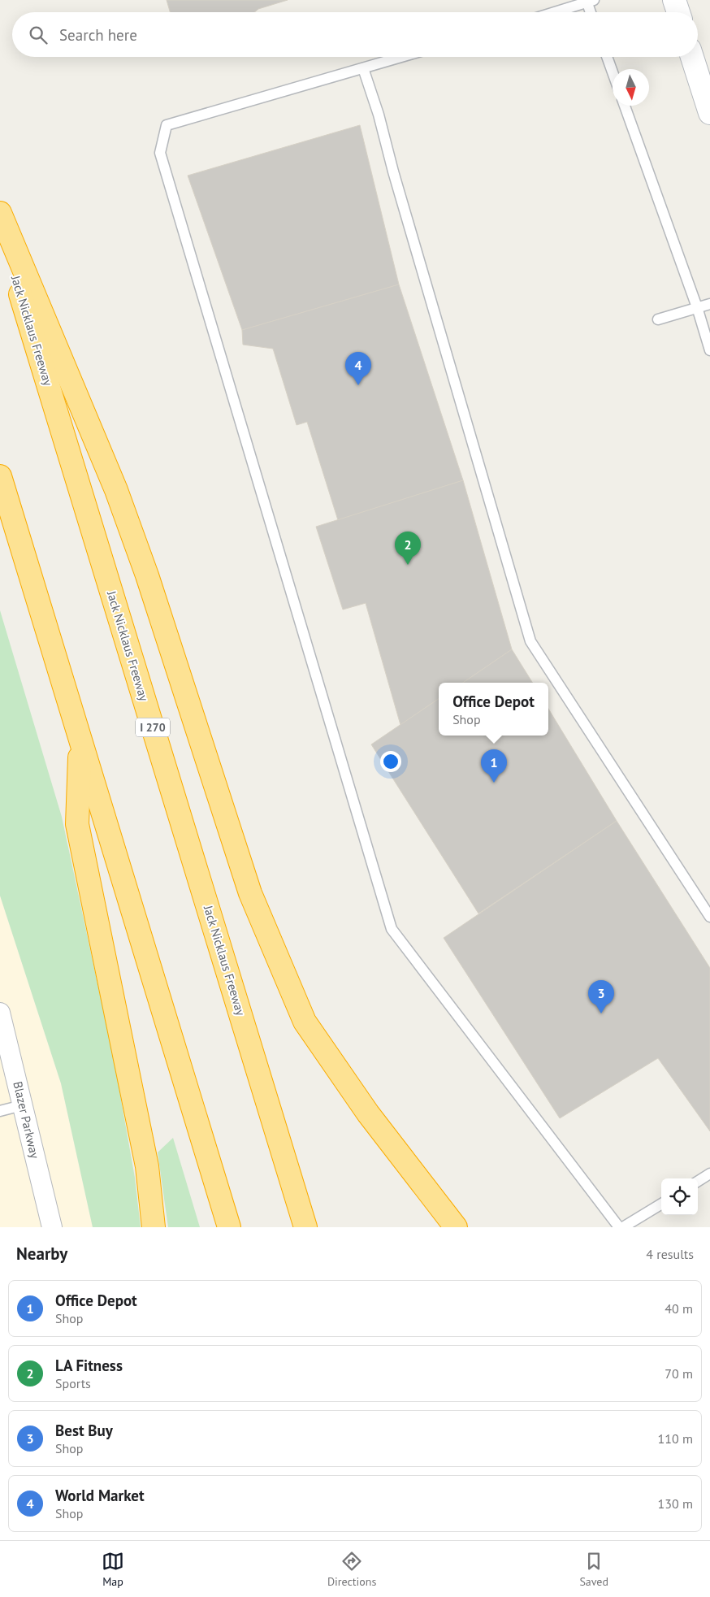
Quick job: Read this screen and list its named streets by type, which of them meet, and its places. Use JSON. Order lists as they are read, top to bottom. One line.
{"streets":{"highway":["Jack Nicklaus Freeway","I 270"],"street":["Blazer Parkway"]},"north":"bottom","page":{"search":"Search here","pins":["4","2","1","3"],"popup":["Office Depot","Shop"],"heading":["Nearby","4 results"],"list":[{"mark":"1","name":"Office Depot","note":"Shop","value":"40 m"},{"mark":"2","name":"LA Fitness","note":"Sports","value":"70 m"},{"mark":"3","name":"Best Buy","note":"Shop","value":"110 m"},{"mark":"4","name":"World Market","note":"Shop","value":"130 m"}],"nav":["Map","Directions","Saved"]}}
